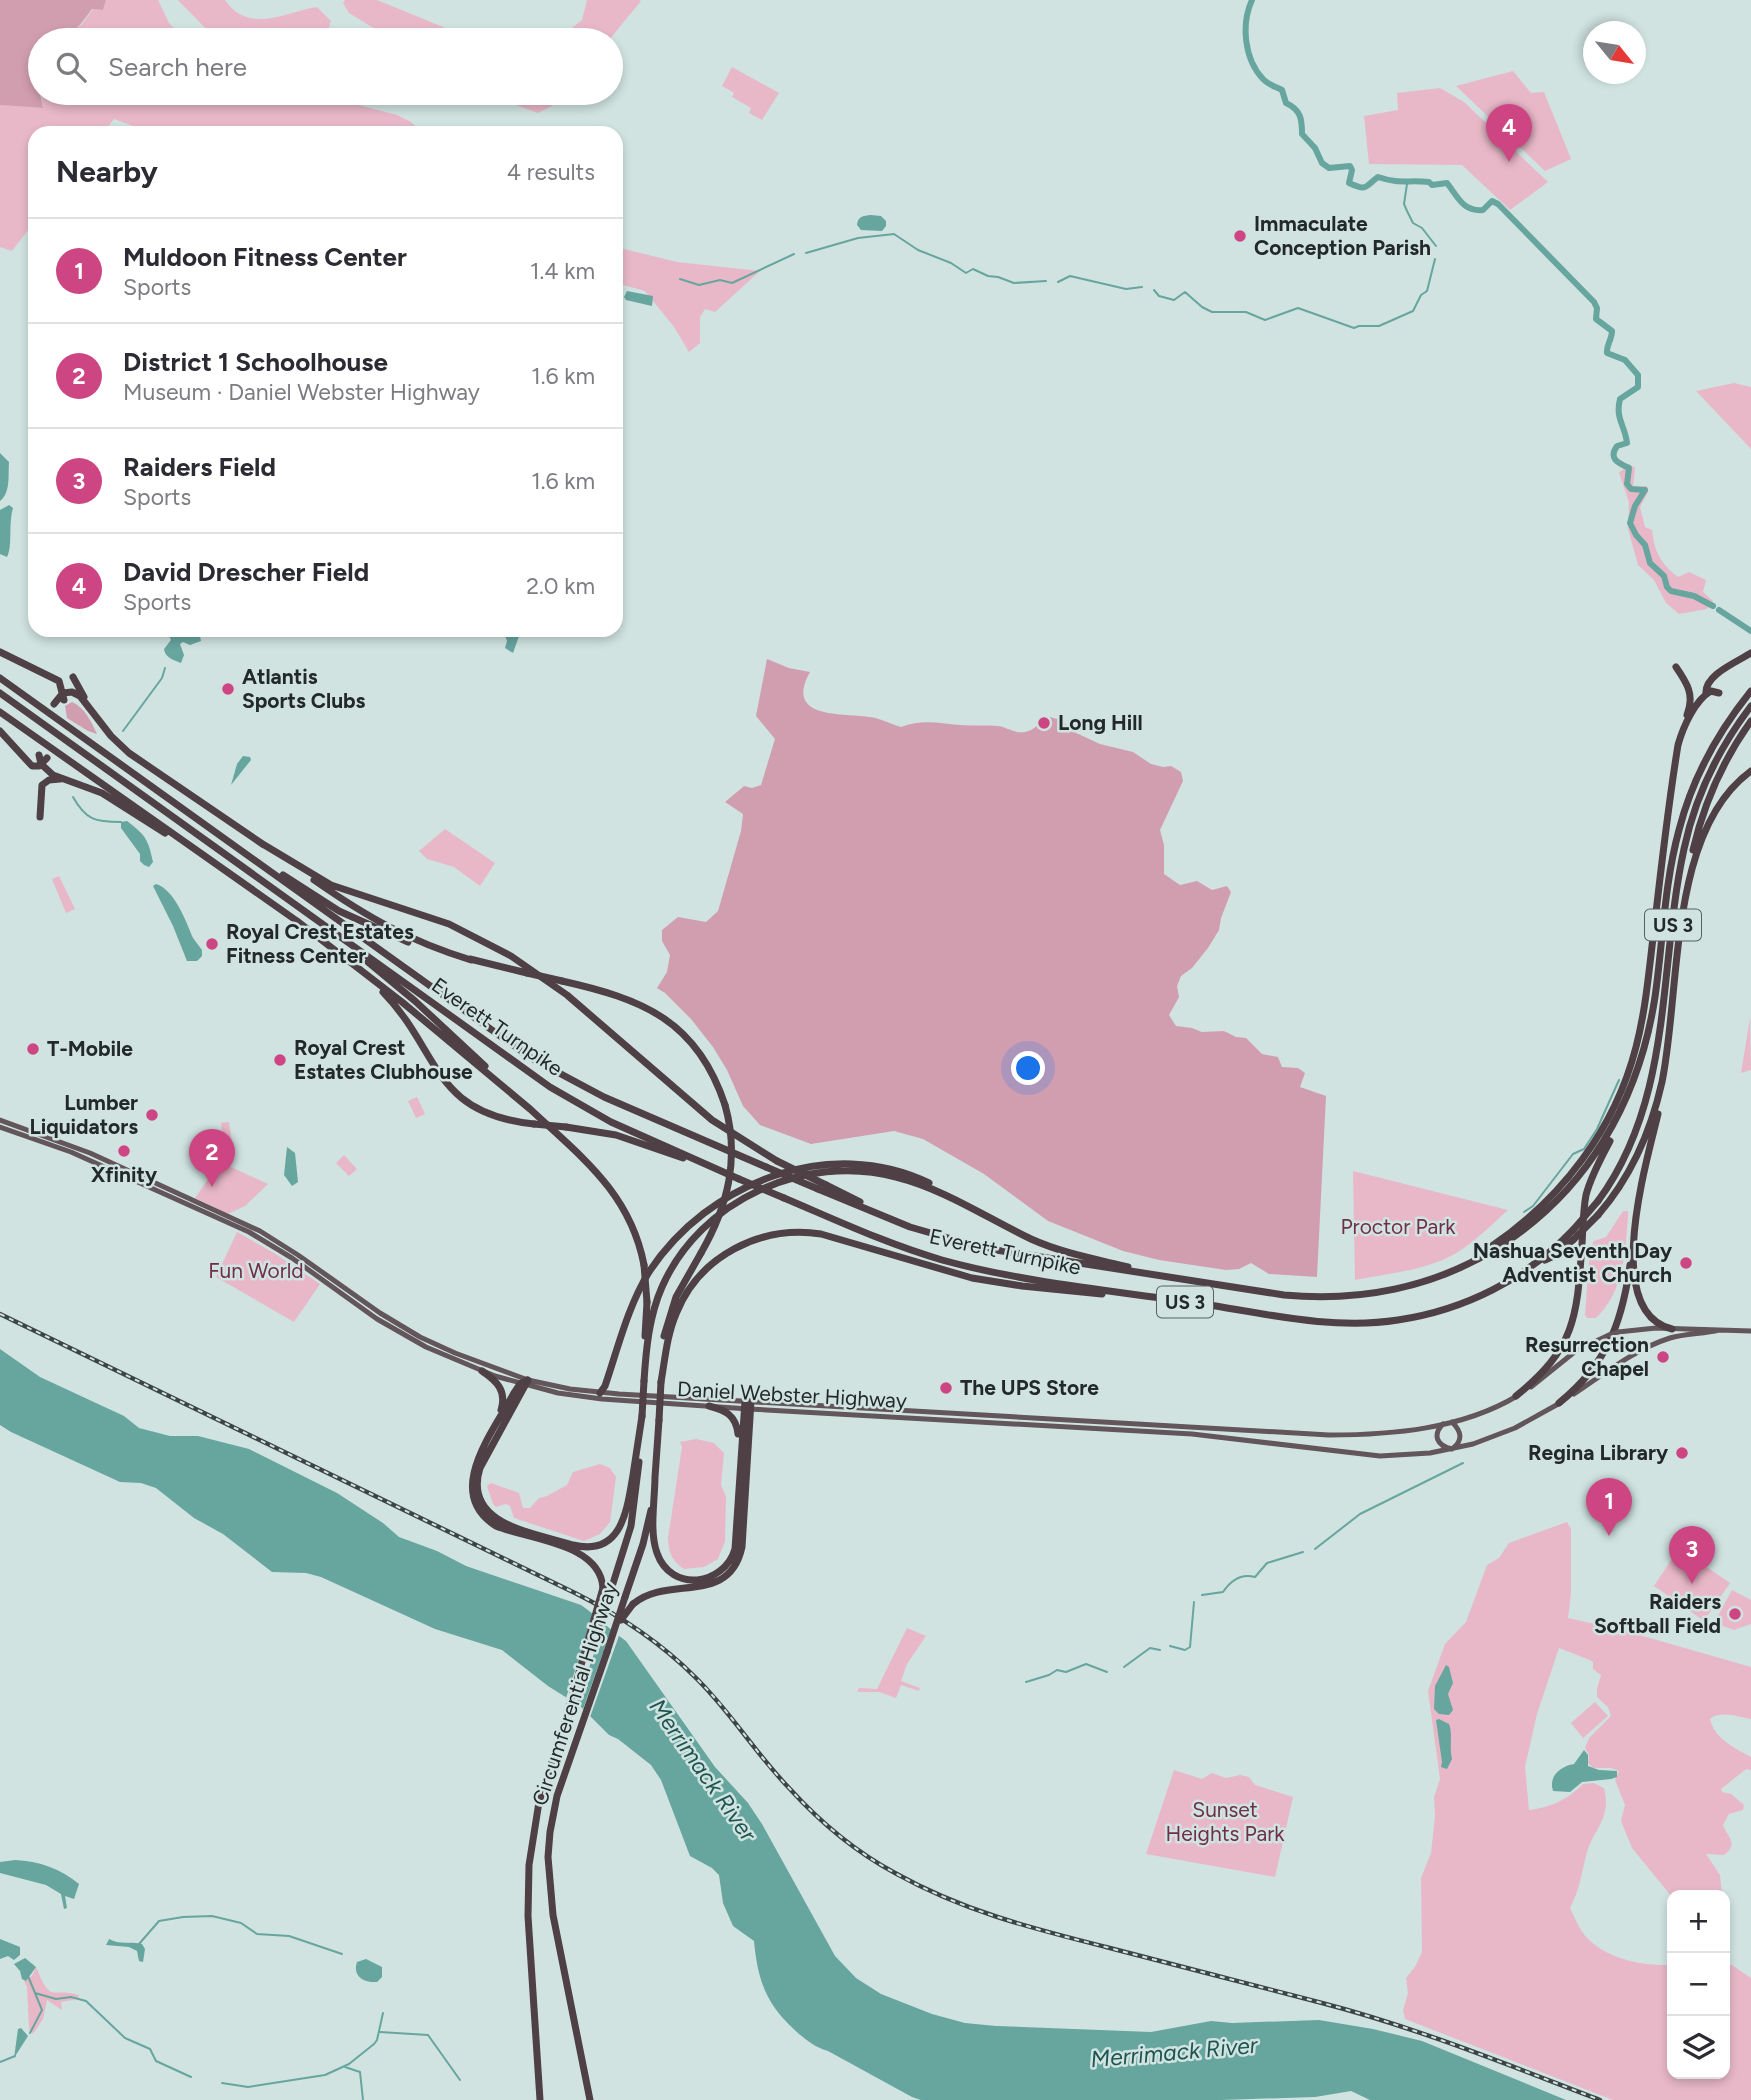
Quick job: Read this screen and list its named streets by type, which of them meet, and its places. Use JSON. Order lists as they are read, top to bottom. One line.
{"streets":{"highway":["US 3","Everett Turnpike","Circumferential Highway"],"main road":["Daniel Webster Highway"]},"water":["Merrimack River"],"parks":["Proctor Park","Fun World","Sunset Heights Park"],"places":["Immaculate Conception Parish","Atlantis Sports Clubs","Long Hill","Royal Crest Estates Fitness Center","T-Mobile","Royal Crest Estates Clubhouse","Lumber Liquidators","Xfinity","Nashua Seventh Day Adventist Church","Resurrection Chapel","The UPS Store","Regina Library","Raiders Softball Field"],"north":"bottom right","page":{"search":"Search here","pins":["4","2","1","3"],"heading":["Nearby","4 results"],"list":[{"mark":"1","name":"Muldoon Fitness Center","note":"Sports","value":"1.4 km"},{"mark":"2","name":"District 1 Schoolhouse","note":"Museum · Daniel Webster Highway","value":"1.6 km"},{"mark":"3","name":"Raiders Field","note":"Sports","value":"1.6 km"},{"mark":"4","name":"David Drescher Field","note":"Sports","value":"2.0 km"}],"map_buttons":["+","−"]}}
